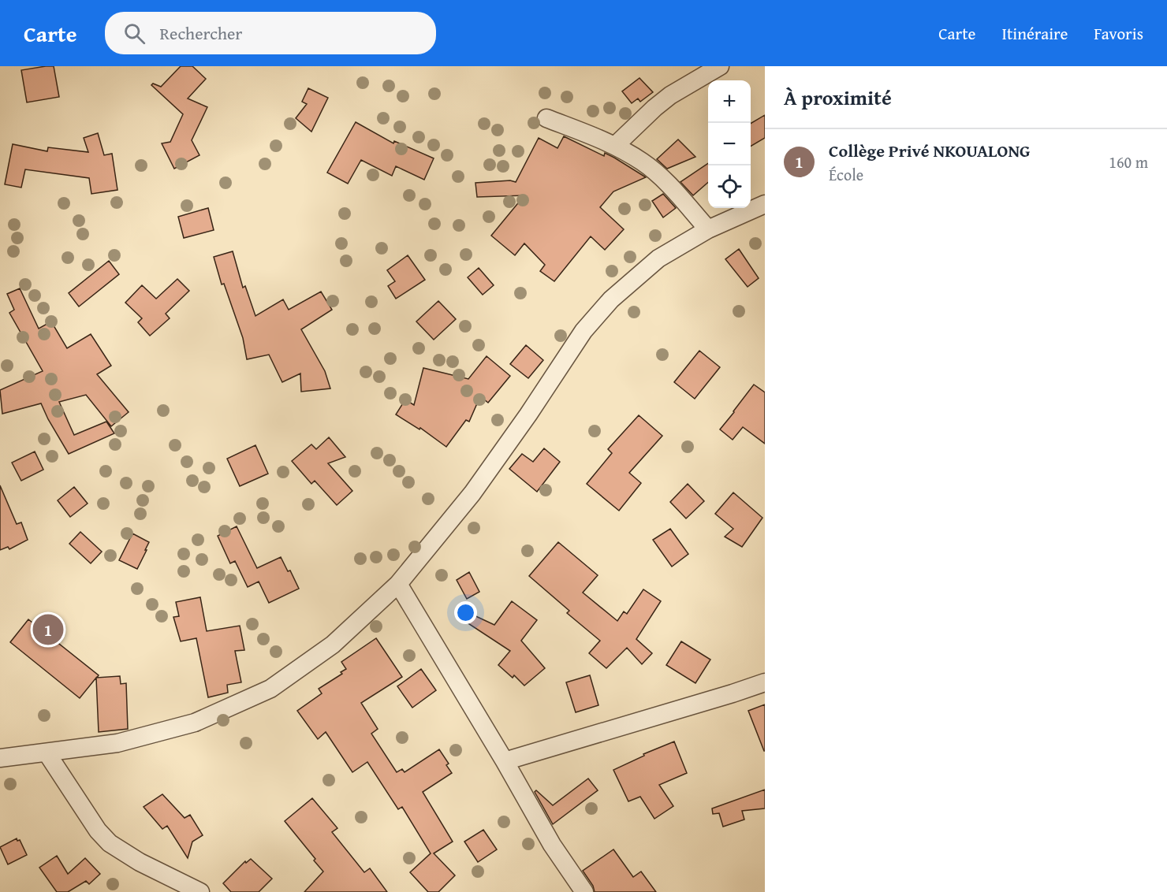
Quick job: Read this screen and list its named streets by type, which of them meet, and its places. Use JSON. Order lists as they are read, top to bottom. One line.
{"page":{"header":"Carte","search":"Rechercher","nav":["Carte","Itinéraire","Favoris"],"heading":"À proximité","map_buttons":["+","−"],"list":[{"mark":"1","name":"Collège Privé NKOUALONG","note":"École","value":"160 m"}],"pins":"1"}}
